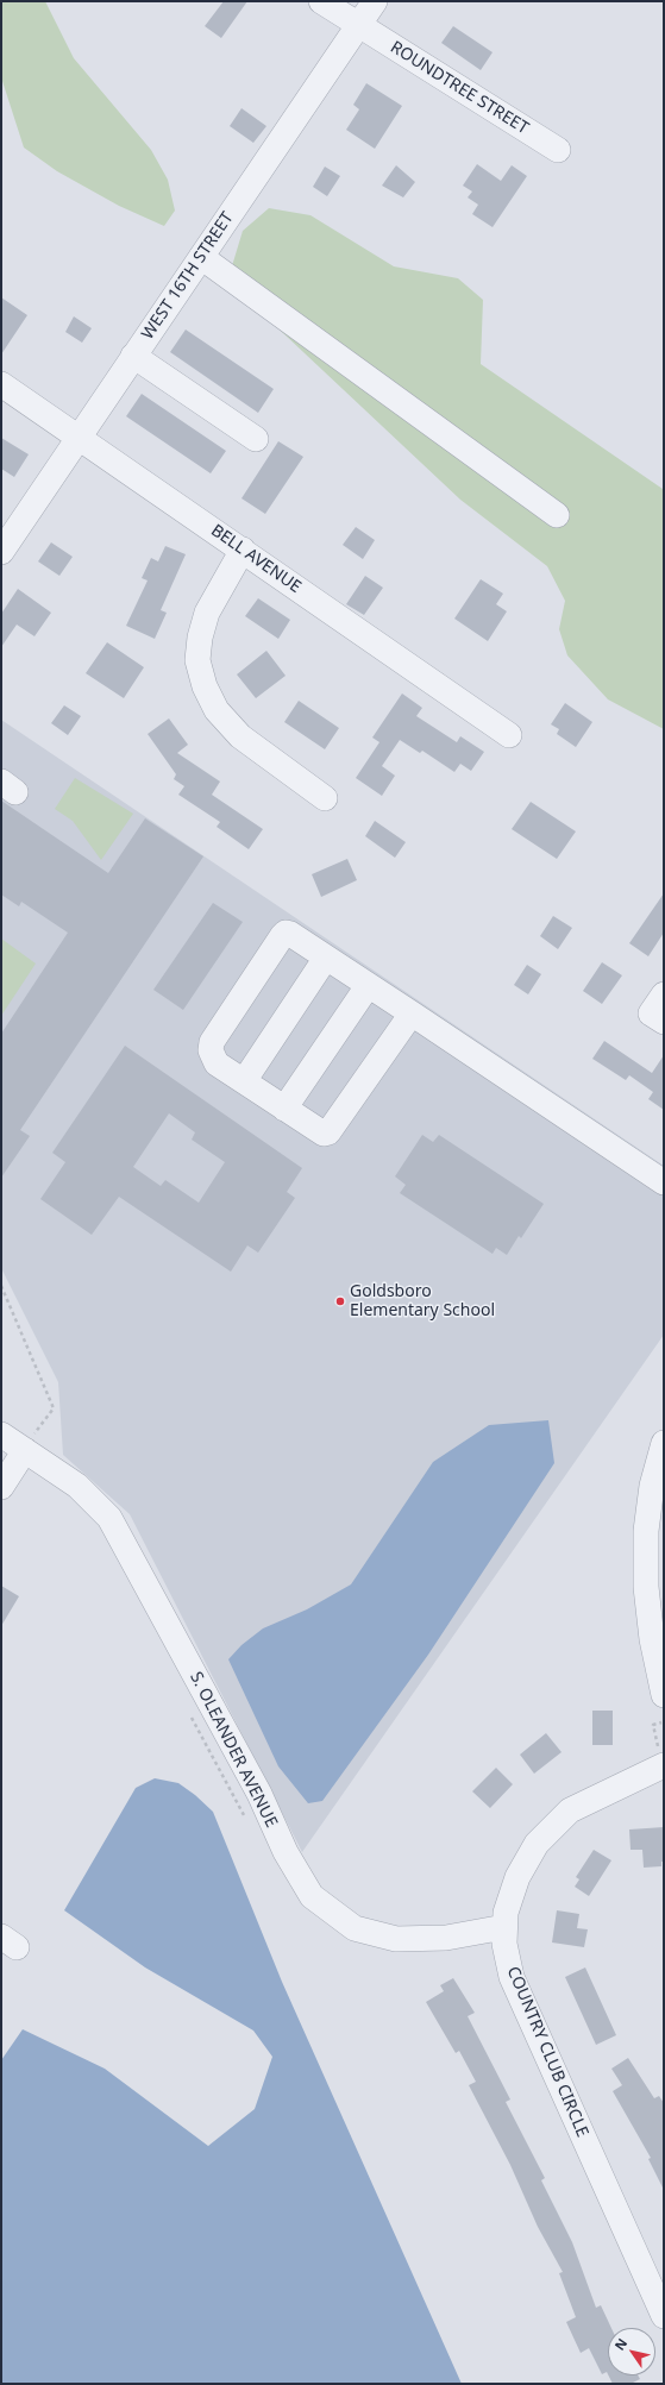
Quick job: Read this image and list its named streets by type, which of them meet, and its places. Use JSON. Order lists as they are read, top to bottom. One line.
{"streets":{"street":["ROUNDTREE STREET","WEST 16TH STREET","BELL AVENUE","S. OLEANDER AVENUE","COUNTRY CLUB CIRCLE"]},"crossings":[["ROUNDTREE STREET","WEST 16TH STREET"],["WEST 16TH STREET","BELL AVENUE"],["S. OLEANDER AVENUE","COUNTRY CLUB CIRCLE"]],"places":["Goldsboro Elementary School"],"north":"top left"}
